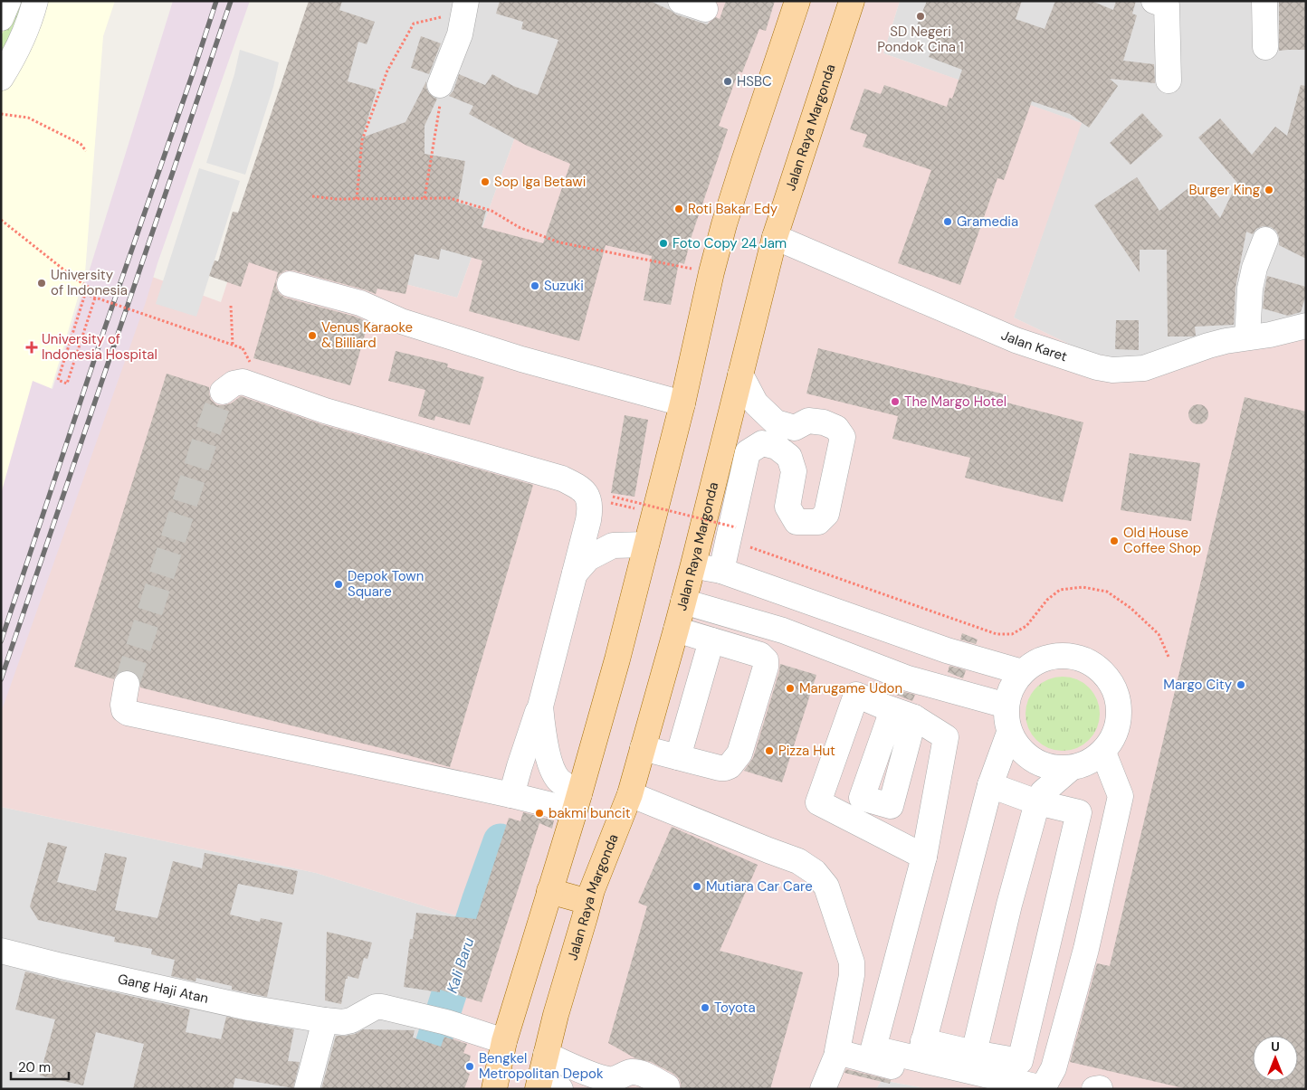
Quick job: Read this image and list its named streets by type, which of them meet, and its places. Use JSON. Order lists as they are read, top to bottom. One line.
{"streets":{"main road":["Jalan Raya Margonda"],"street":["Jalan Karet","Gang Haji Atan"]},"crossings":[["Jalan Raya Margonda","Jalan Karet"]],"water":["Kali Baru"],"places":{"other":["SD Negeri Pondok Cina 1","HSBC","Sop Iga Betawi","Burger King","Roti Bakar Edy","Gramedia","Foto Copy 24 Jam","University of Indonesia","Suzuki","Venus Karaoke & Billiard","The Margo Hotel","Old House Coffee Shop","Depok Town Square","Margo City","Marugame Udon","Pizza Hut","bakmi buncit","Mutiara Car Care","Toyota","Bengkel Metropolitan Depok"],"health":["University of Indonesia Hospital"]},"scale_bar":"20 m","north":"top"}
